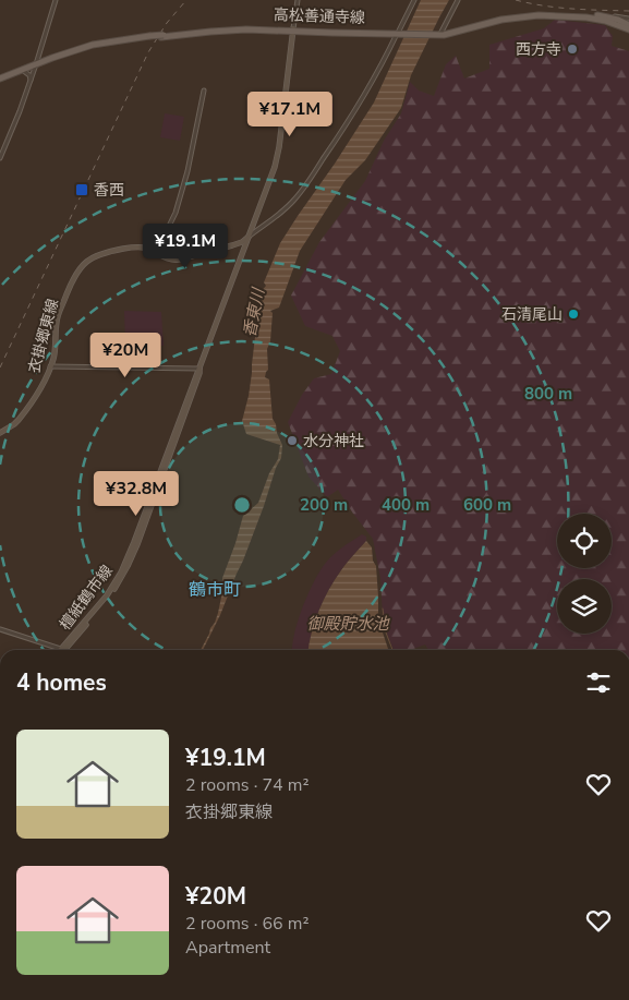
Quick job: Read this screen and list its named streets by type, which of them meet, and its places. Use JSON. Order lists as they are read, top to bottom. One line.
{"streets":{"main road":["高松善通寺線","衣掛郷東線","檀紙鶴市線"]},"crossings":[["衣掛郷東線","檀紙鶴市線"]],"districts":["鶴市町"],"water":["香東川","御殿貯水池"],"places":{"other":["西方寺","石清尾山","水分神社"],"transit":["香西"]},"page":{"price":["¥17.1M","¥19.1M","¥20M","¥32.8M"],"heading":"4 homes","list":[{"name":"¥19.1M","note":"2 rooms · 74 m² · 衣掛郷東線"},{"name":"¥20M","note":"2 rooms · 66 m² · Apartment"}]},"rings":["800 m","200 m","400 m","600 m"]}
